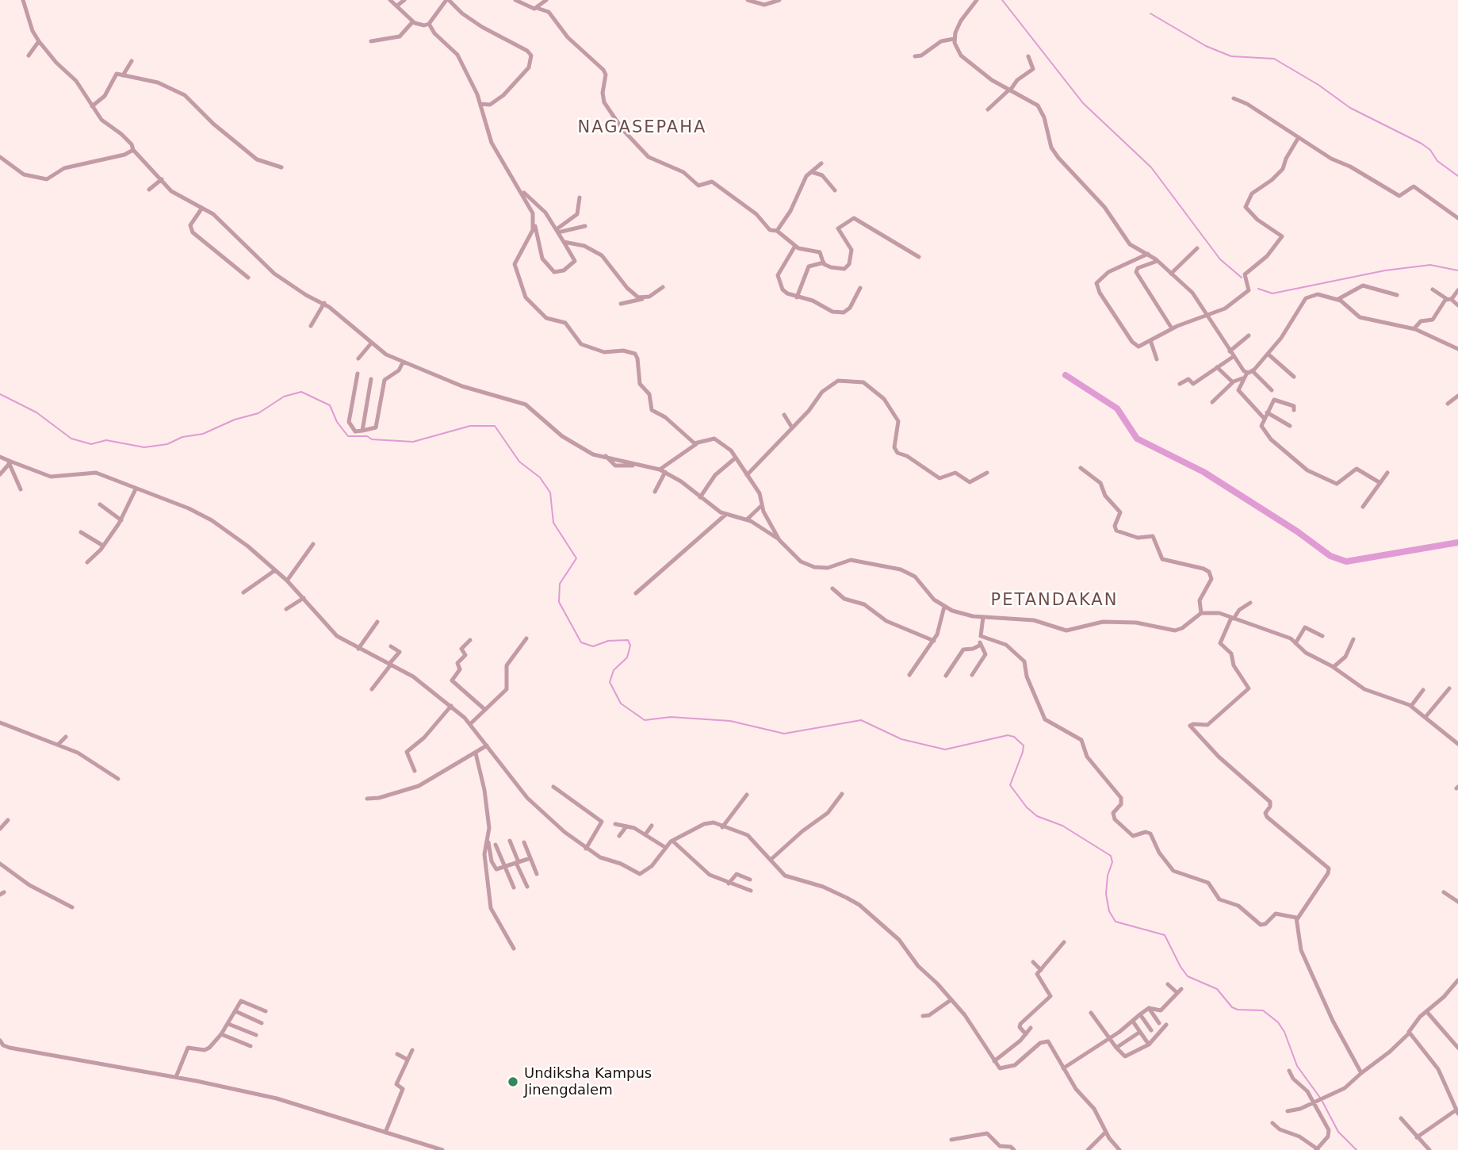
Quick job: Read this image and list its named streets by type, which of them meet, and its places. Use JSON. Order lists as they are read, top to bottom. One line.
{"districts":["NAGASEPAHA","PETANDAKAN"],"places":["Undiksha Kampus Jinengdalem"]}
